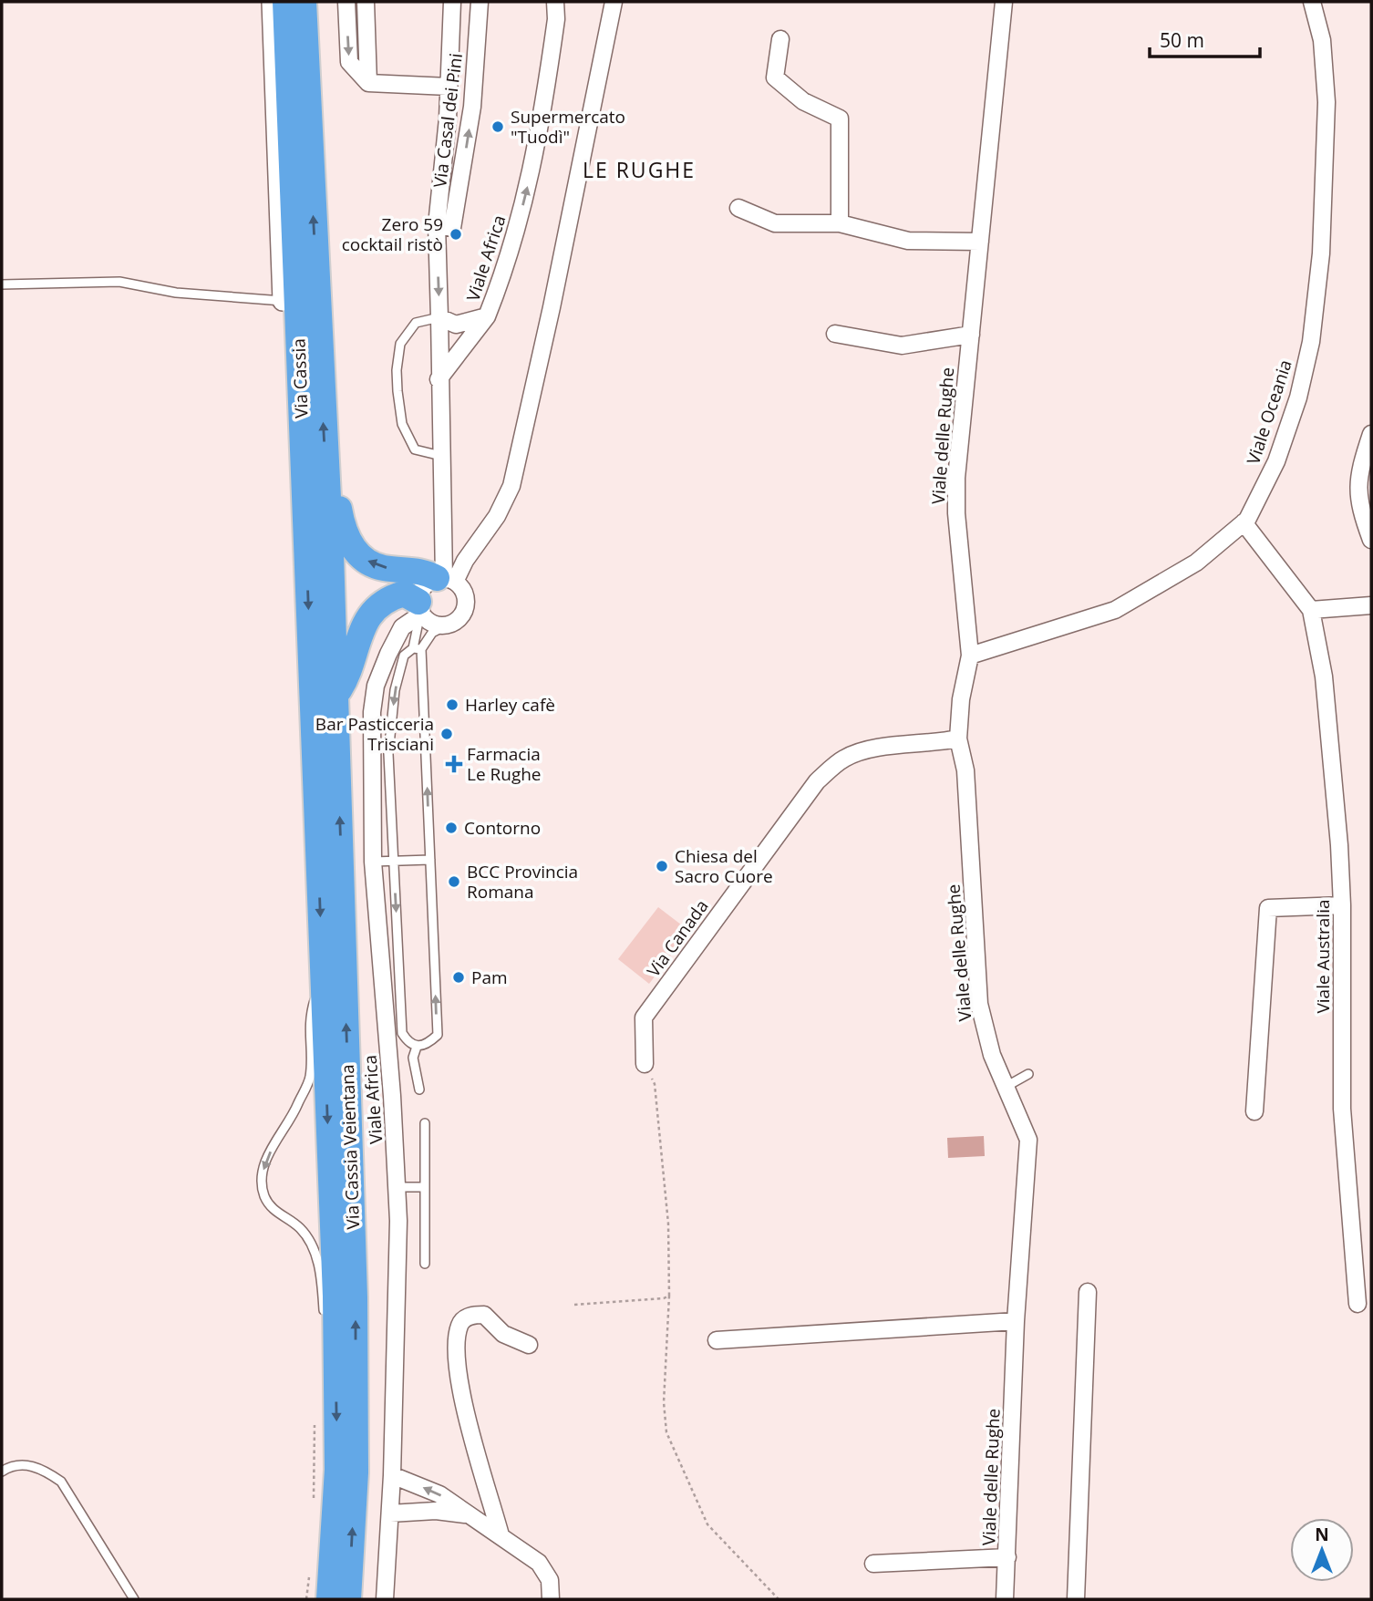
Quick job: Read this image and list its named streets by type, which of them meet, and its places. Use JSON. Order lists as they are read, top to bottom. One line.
{"streets":{"highway":["Via Cassia","Via Cassia Veientana"],"street":["Via Casal dei Pini","Viale Africa","Viale Oceania","Viale delle Rughe","Via Canada","Viale Australia"]},"crossings":[["Via Casal dei Pini","Viale Africa"],["Via Cassia","Via Cassia Veientana"],["Viale Oceania","Viale delle Rughe"],["Viale Oceania","Viale Australia"],["Viale delle Rughe","Via Canada"]],"districts":["LE RUGHE"],"places":{"other":["Supermercato \"Tuodì\"","Zero 59 cocktail ristò","Harley cafè","Bar Pasticceria Trisciani","Contorno","Chiesa del Sacro Cuore","BCC Provincia Romana","Pam"],"health":["Farmacia Le Rughe"]},"scale_bar":"50 m","north":"top"}
